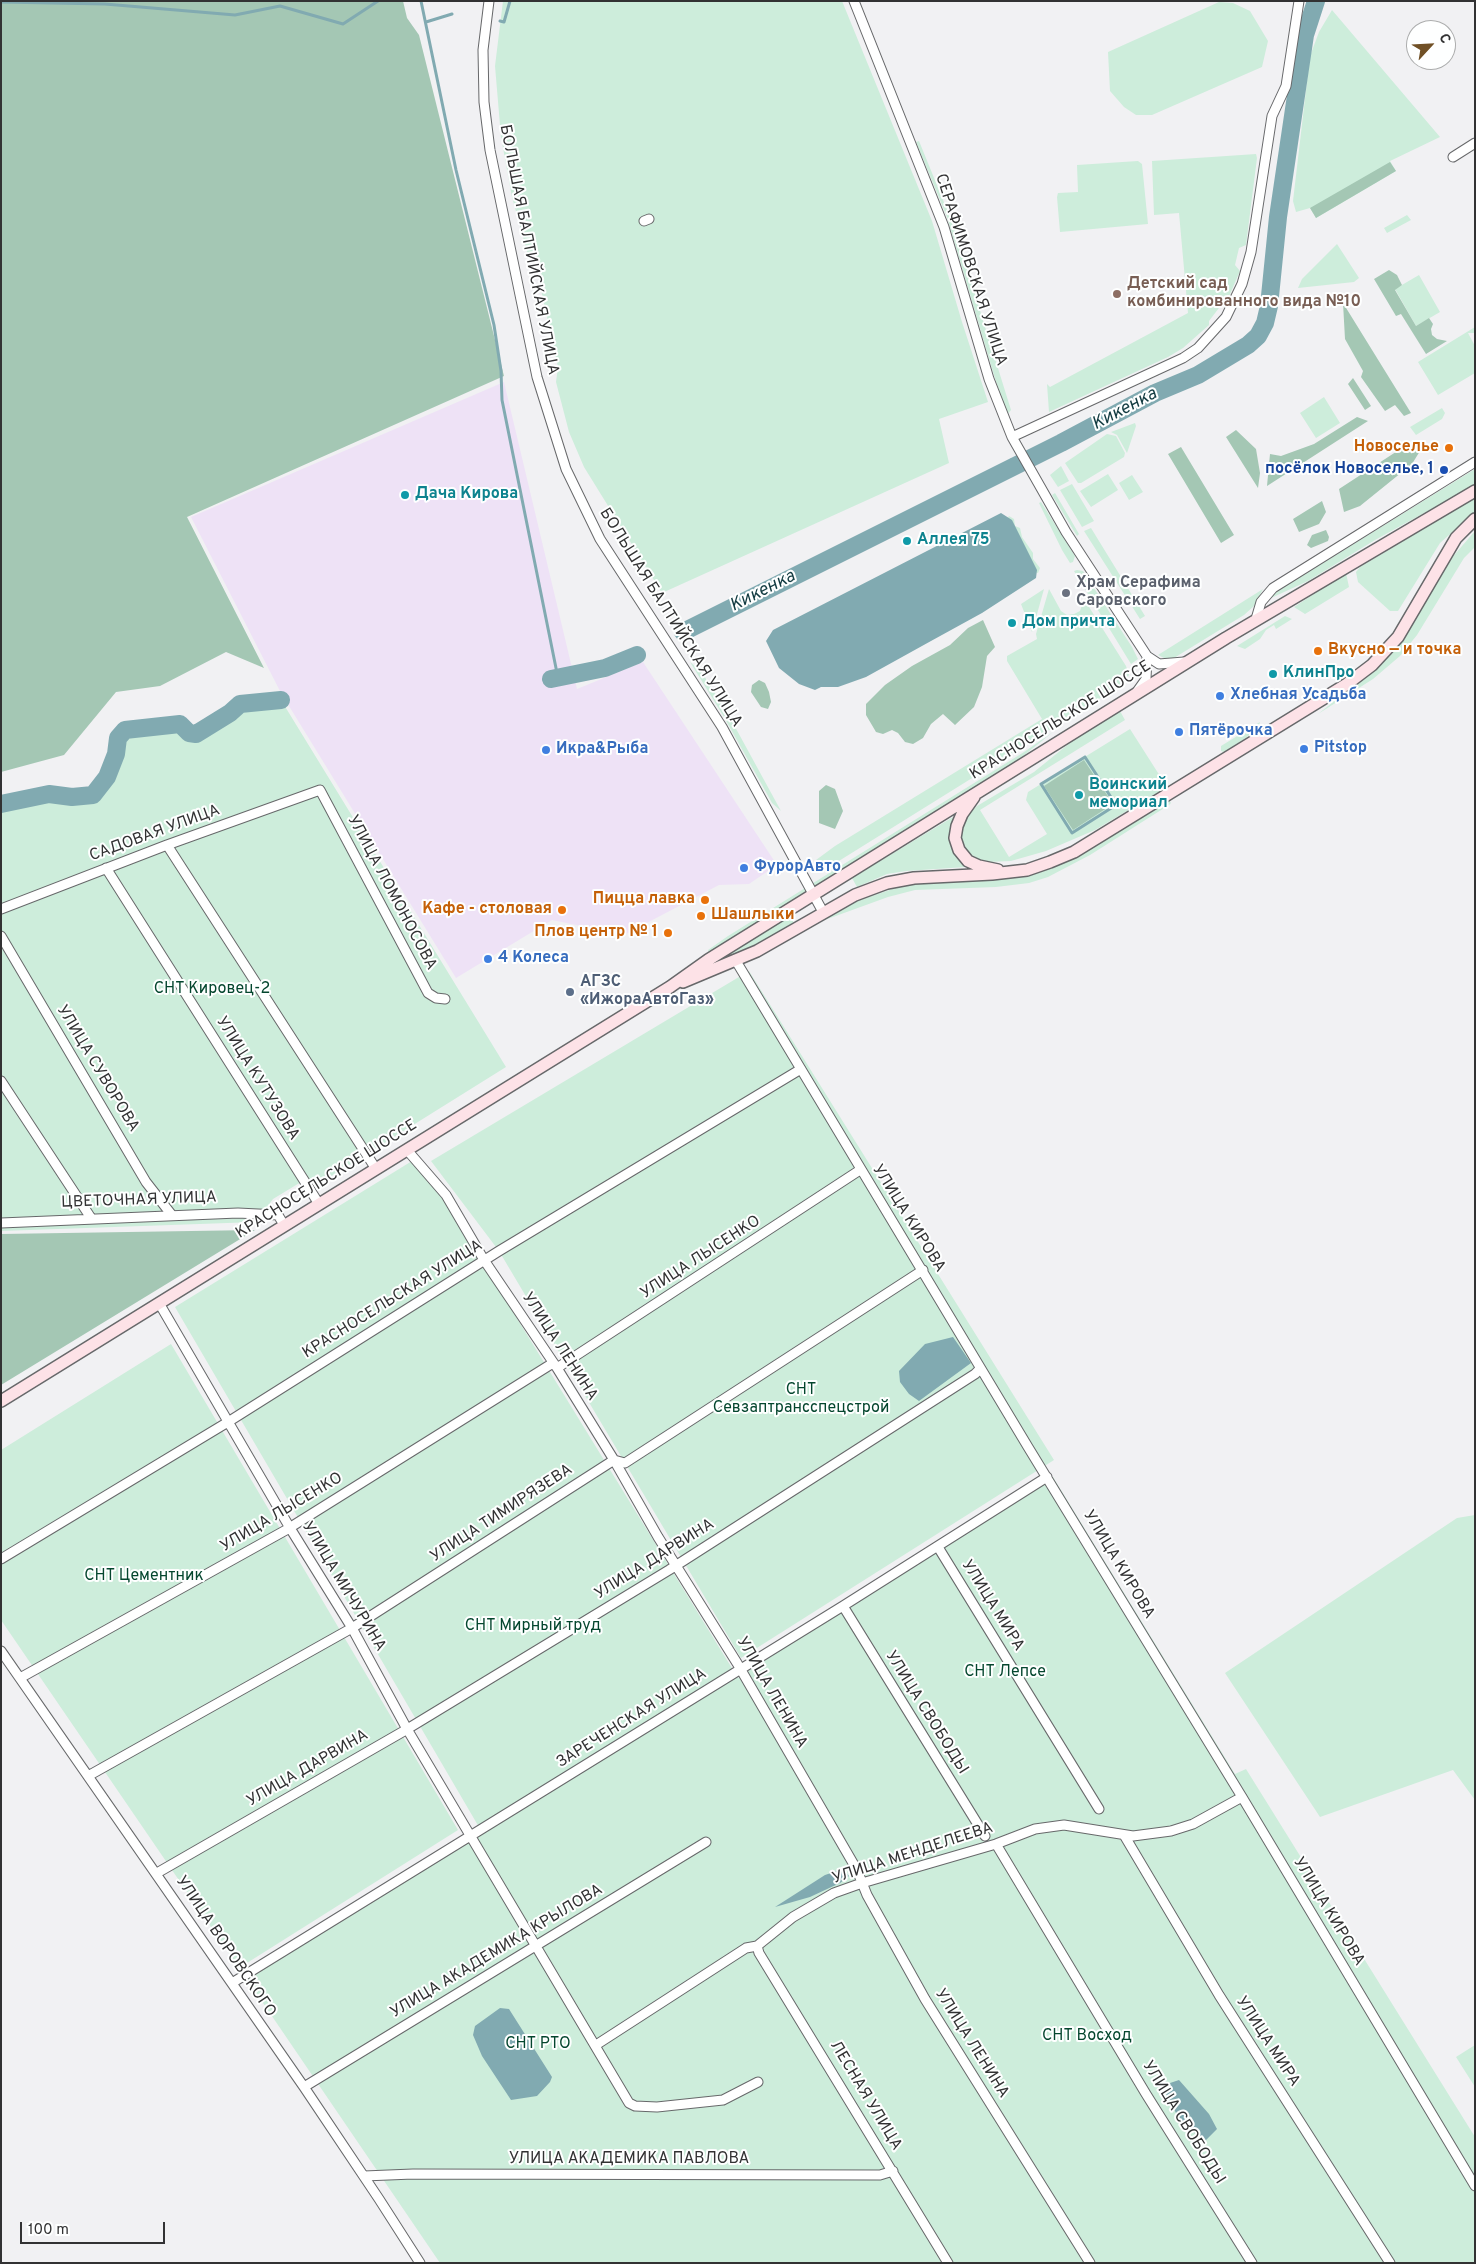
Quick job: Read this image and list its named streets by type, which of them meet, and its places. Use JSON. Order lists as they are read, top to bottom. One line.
{"streets":{"main road":["КРАСНОСЕЛЬСКОЕ ШОССЕ"],"street":["БОЛЬШАЯ БАЛТИЙСКАЯ УЛИЦА","СЕРАФИМОВСКАЯ УЛИЦА","САДОВАЯ УЛИЦА","УЛИЦА ЛОМОНОСОВА","УЛИЦА СУВОРОВА","УЛИЦА КУТУЗОВА","ЦВЕТОЧНАЯ УЛИЦА","УЛИЦА КИРОВА","УЛИЦА ЛЫСЕНКО","КРАСНОСЕЛЬСКАЯ УЛИЦА","УЛИЦА ЛЕНИНА","УЛИЦА ТИМИРЯЗЕВА","УЛИЦА ДАРВИНА","УЛИЦА МИЧУРИНА","УЛИЦА МИРА","УЛИЦА СВОБОДЫ","ЗАРЕЧЕНСКАЯ УЛИЦА","УЛИЦА МЕНДЕЛЕЕВА","УЛИЦА ВОРОВСКОГО","УЛИЦА АКАДЕМИКА КРЫЛОВА","ЛЕСНАЯ УЛИЦА","УЛИЦА АКАДЕМИКА ПАВЛОВА"]},"crossings":[["БОЛЬШАЯ БАЛТИЙСКАЯ УЛИЦА","КРАСНОСЕЛЬСКОЕ ШОССЕ"],["КРАСНОСЕЛЬСКОЕ ШОССЕ","УЛИЦА КУТУЗОВА"],["КРАСНОСЕЛЬСКОЕ ШОССЕ","ЦВЕТОЧНАЯ УЛИЦА"],["КРАСНОСЕЛЬСКОЕ ШОССЕ","УЛИЦА КИРОВА"],["КРАСНОСЕЛЬСКОЕ ШОССЕ","УЛИЦА ЛЕНИНА"],["КРАСНОСЕЛЬСКОЕ ШОССЕ","УЛИЦА МИЧУРИНА"],["САДОВАЯ УЛИЦА","УЛИЦА ЛОМОНОСОВА"],["САДОВАЯ УЛИЦА","УЛИЦА КУТУЗОВА"],["УЛИЦА СУВОРОВА","ЦВЕТОЧНАЯ УЛИЦА"],["УЛИЦА КИРОВА","УЛИЦА ЛЫСЕНКО"],["УЛИЦА КИРОВА","КРАСНОСЕЛЬСКАЯ УЛИЦА"],["УЛИЦА КИРОВА","УЛИЦА ТИМИРЯЗЕВА"],["УЛИЦА КИРОВА","УЛИЦА ДАРВИНА"],["УЛИЦА КИРОВА","ЗАРЕЧЕНСКАЯ УЛИЦА"],["УЛИЦА КИРОВА","УЛИЦА МЕНДЕЛЕЕВА"],["УЛИЦА ЛЫСЕНКО","УЛИЦА ЛЕНИНА"],["УЛИЦА ЛЫСЕНКО","УЛИЦА МИЧУРИНА"],["УЛИЦА ЛЫСЕНКО","УЛИЦА ВОРОВСКОГО"],["КРАСНОСЕЛЬСКАЯ УЛИЦА","УЛИЦА ЛЕНИНА"],["КРАСНОСЕЛЬСКАЯ УЛИЦА","УЛИЦА МИЧУРИНА"],["УЛИЦА ЛЕНИНА","УЛИЦА ТИМИРЯЗЕВА"],["УЛИЦА ЛЕНИНА","УЛИЦА ДАРВИНА"],["УЛИЦА ЛЕНИНА","ЗАРЕЧЕНСКАЯ УЛИЦА"],["УЛИЦА ЛЕНИНА","УЛИЦА МЕНДЕЛЕЕВА"],["УЛИЦА ТИМИРЯЗЕВА","УЛИЦА МИЧУРИНА"],["УЛИЦА ТИМИРЯЗЕВА","УЛИЦА ВОРОВСКОГО"],["УЛИЦА ДАРВИНА","УЛИЦА МИЧУРИНА"],["УЛИЦА ДАРВИНА","УЛИЦА ВОРОВСКОГО"],["УЛИЦА МИЧУРИНА","ЗАРЕЧЕНСКАЯ УЛИЦА"],["УЛИЦА МИЧУРИНА","УЛИЦА МЕНДЕЛЕЕВА"],["УЛИЦА МИЧУРИНА","УЛИЦА АКАДЕМИКА КРЫЛОВА"],["УЛИЦА МИРА","ЗАРЕЧЕНСКАЯ УЛИЦА"],["УЛИЦА МИРА","УЛИЦА МЕНДЕЛЕЕВА"],["УЛИЦА СВОБОДЫ","ЗАРЕЧЕНСКАЯ УЛИЦА"],["УЛИЦА СВОБОДЫ","УЛИЦА МЕНДЕЛЕЕВА"],["ЗАРЕЧЕНСКАЯ УЛИЦА","УЛИЦА ВОРОВСКОГО"],["УЛИЦА МЕНДЕЛЕЕВА","ЛЕСНАЯ УЛИЦА"],["УЛИЦА ВОРОВСКОГО","УЛИЦА АКАДЕМИКА КРЫЛОВА"],["УЛИЦА ВОРОВСКОГО","УЛИЦА АКАДЕМИКА ПАВЛОВА"],["ЛЕСНАЯ УЛИЦА","УЛИЦА АКАДЕМИКА ПАВЛОВА"]],"water":["Кикенка"],"parks":["СНТ Кировец-2","СНТ Севзаптрансспецстрой","СНТ Цементник","СНТ Мирный труд","СНТ Лепсе","СНТ Восход","СНТ РТО"],"places":["Детский сад комбинированного вида №10","Новоселье","посёлок Новоселье, 1","Дача Кирова","Аллея 75","Храм Серафима Саровского","Дом причта","Вкусно — и точка","КлинПро","Хлебная Усадьба","Пятёрочка","Pitstop","Икра&Рыба","Воинский мемориал","ФурорАвто","Пицца лавка","Кафе - столовая","Шашлыки","Плов центр № 1","4 Колеса","АГЗС «ИжораАвтоГаз»"],"scale_bar":"100 m","north":"top right"}
